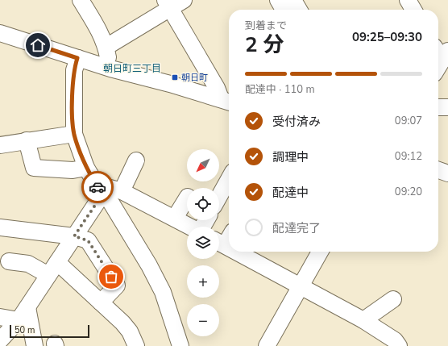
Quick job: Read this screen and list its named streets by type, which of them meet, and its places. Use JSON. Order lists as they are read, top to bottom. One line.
{"districts":["朝日町三丁目"],"places":{"transit":["朝日町"]},"scale_bar":"50 m","north":"bottom left","page":{"heading":["2 分","到着まで","09:25–09:30"],"bar":"配達中 · 110 m","list":[["受付済み","09:07"],["調理中","09:12"],["配達中","09:20"],"配達完了"],"map_buttons":["+","−"],"scale":"50 m"}}
